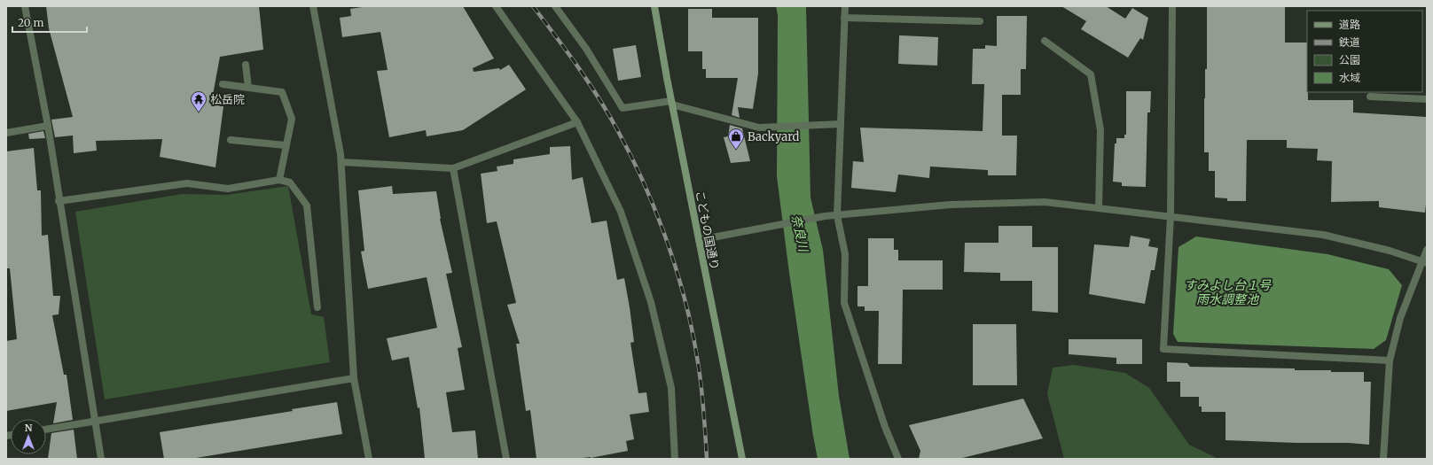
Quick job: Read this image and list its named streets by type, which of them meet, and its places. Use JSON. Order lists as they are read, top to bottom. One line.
{"streets":{"main road":["こどもの国通り"]},"water":["奈良川","すみよし台１号 雨水調整池"],"places":{"temple":["松岳院"],"shop":["Backyard"]},"legend":["道路","鉄道","公園","水域"],"scale_bar":"20 m","north":"top"}
